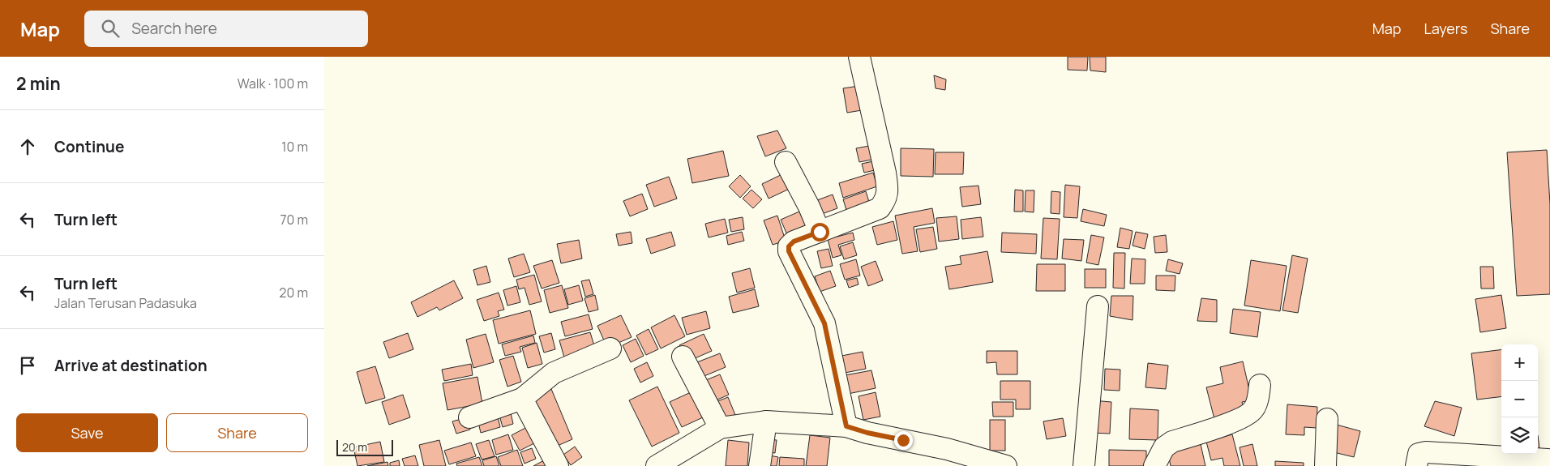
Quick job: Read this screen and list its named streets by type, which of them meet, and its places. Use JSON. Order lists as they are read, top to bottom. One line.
{"scale_bar":"20 m","page":{"header":"Map","search":"Search here","nav":["Map","Layers","Share"],"heading":["2 min","Walk · 100 m"],"list":[["Continue","10 m"],["Turn left","70 m"],["Turn left","Jalan Terusan Padasuka","20 m"],"Arrive at destination"],"map_buttons":["+","−"],"buttons":["Save","Share"],"scale":"20 m"}}
